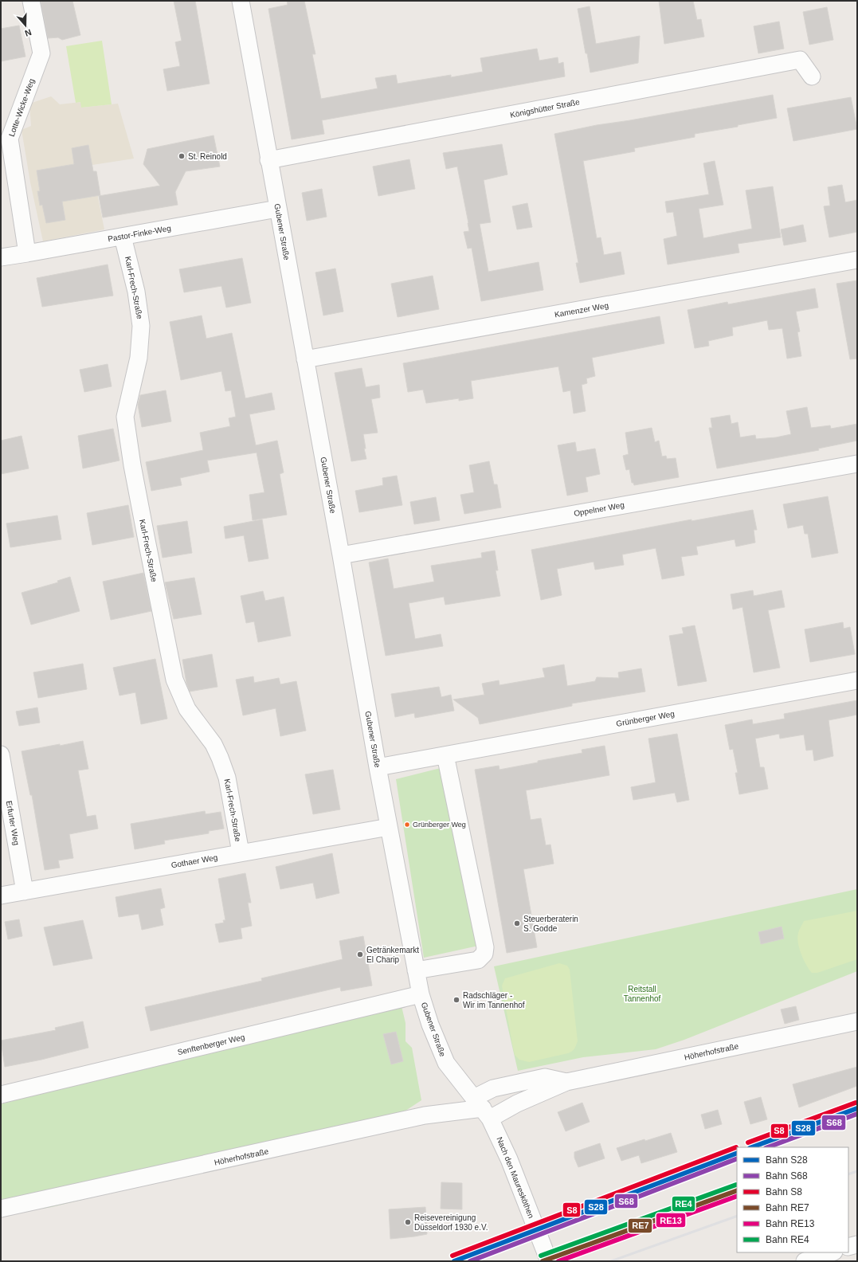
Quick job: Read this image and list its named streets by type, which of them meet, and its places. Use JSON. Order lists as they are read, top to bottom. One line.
{"streets":{"street":["Lotte-Wicke-Weg","Königshütter Straße","Gubener Straße","Pastor-Finke-Weg","Karl-Frech-Straße","Kamenzer Weg","Oppelner Weg","Grünberger Weg","Erfurter Weg","Gothaer Weg","Senftenberger Weg","Höherhofstraße","Nach den Mauresköthen"]},"crossings":[["Lotte-Wicke-Weg","Pastor-Finke-Weg"],["Königshütter Straße","Gubener Straße"],["Gubener Straße","Pastor-Finke-Weg"],["Gubener Straße","Kamenzer Weg"],["Gubener Straße","Oppelner Weg"],["Gubener Straße","Grünberger Weg"],["Gubener Straße","Gothaer Weg"],["Gubener Straße","Senftenberger Weg"],["Gubener Straße","Höherhofstraße"],["Gubener Straße","Nach den Mauresköthen"],["Pastor-Finke-Weg","Karl-Frech-Straße"],["Karl-Frech-Straße","Gothaer Weg"],["Erfurter Weg","Gothaer Weg"],["Höherhofstraße","Nach den Mauresköthen"]],"parks":["Reitstall Tannenhof"],"places":["St. Reinold","Grünberger Weg","Steuerberaterin S. Godde","Getränkemarkt El Charip","Radschläger - Wir im Tannenhof","Reisevereinigung Düsseldorf 1930 e.V."],"lines":["rail line S8","rail line S28","rail line S68","rail line RE4","rail line RE7","rail line RE13"],"legend":["Bahn S28","Bahn S68","Bahn S8","Bahn RE7","Bahn RE13","Bahn RE4"],"north":"bottom"}
